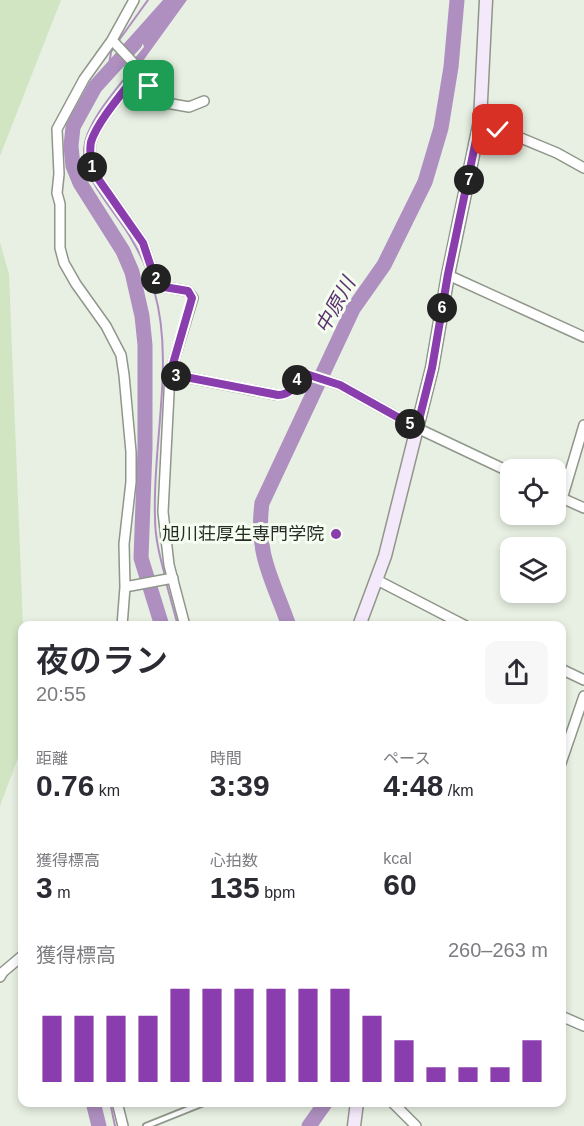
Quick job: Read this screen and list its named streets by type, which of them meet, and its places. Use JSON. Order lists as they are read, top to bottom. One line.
{"water":["中原川"],"places":["旭川荘厚生専門学院"],"page":{"pins":["1","7","2","6","3","4","5"],"heading":["夜のラン","20:55"],"stats":[["距離","0.76 km"],["時間","3:39"],["ペース","4:48 /km"],["獲得標高","3 m"],["心拍数","135 bpm"],["kcal","60"]],"chart":["獲得標高","260–263 m"]}}
